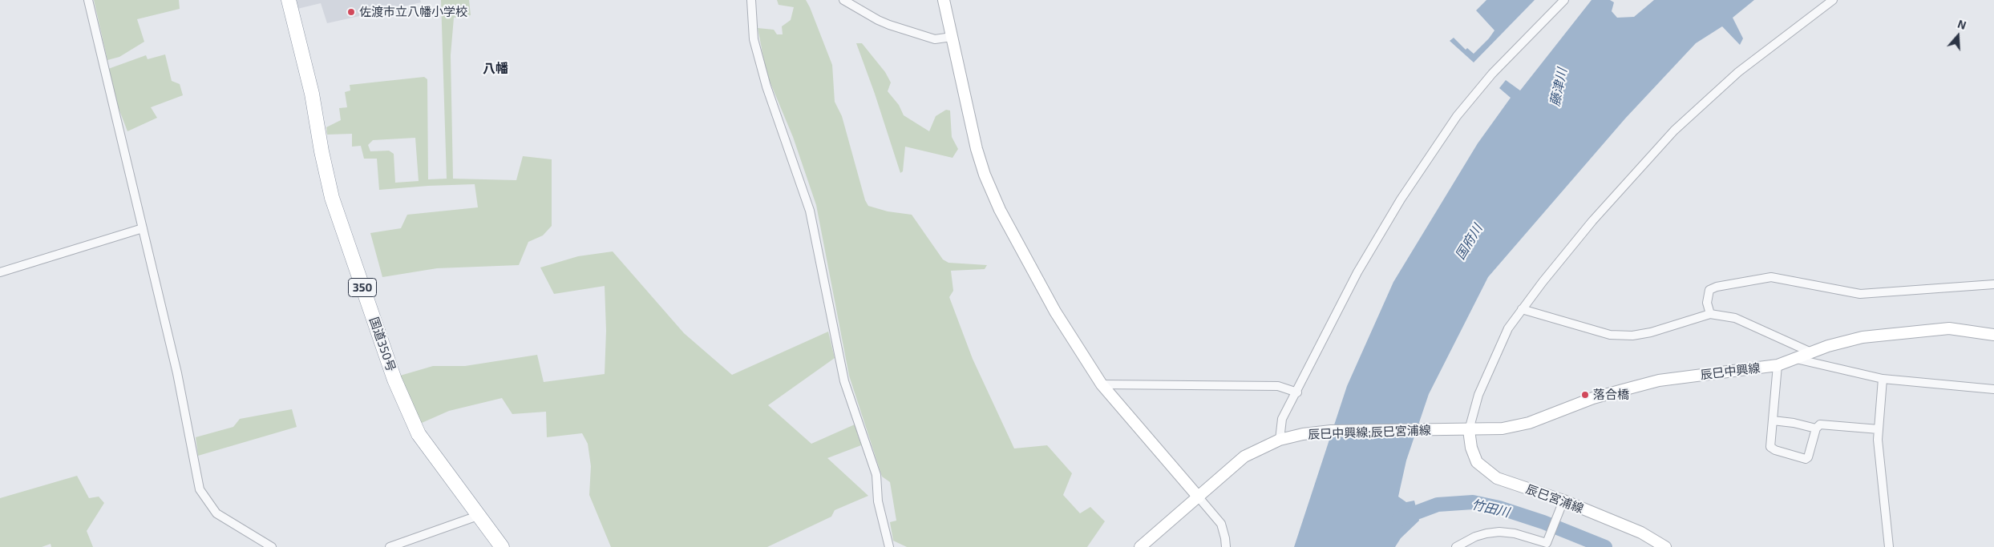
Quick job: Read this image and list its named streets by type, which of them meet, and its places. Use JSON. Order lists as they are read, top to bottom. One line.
{"streets":{"highway":["350","国道350号"],"main road":["辰巳中興線","辰巳中興線;辰巳宮浦線","辰巳宮浦線"]},"crossings":[["辰巳中興線","辰巳中興線;辰巳宮浦線"],["辰巳中興線","辰巳宮浦線"],["辰巳中興線;辰巳宮浦線","辰巳宮浦線"]],"districts":["八幡"],"water":["藤津川","国府川","竹田川"],"places":["佐渡市立八幡小学校","落合橋"],"north":"top"}
